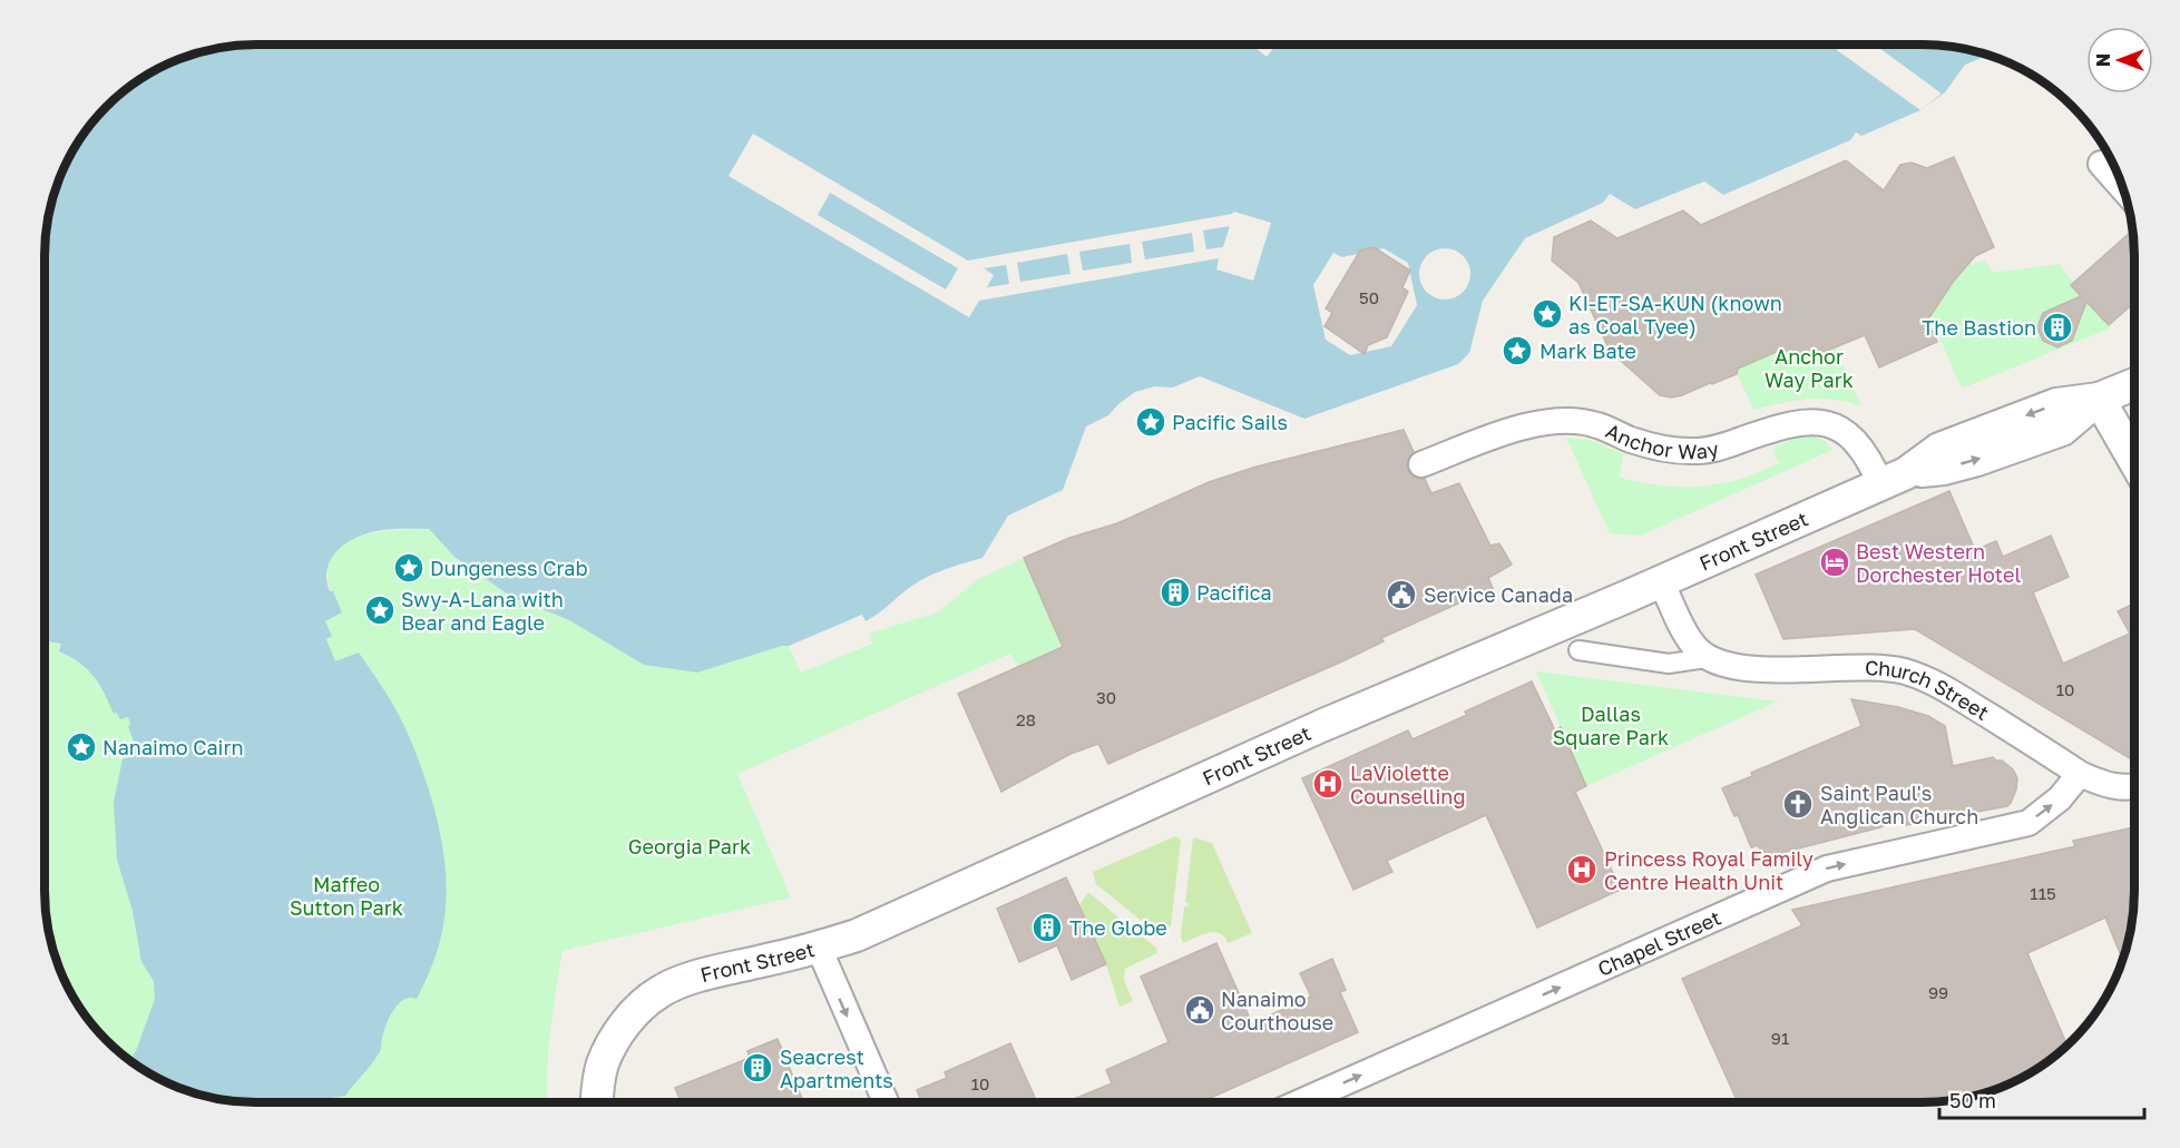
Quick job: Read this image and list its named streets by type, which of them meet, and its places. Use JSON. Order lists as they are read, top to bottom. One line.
{"streets":{"street":["Anchor Way","Front Street","Church Street","Chapel Street"]},"crossings":[["Anchor Way","Front Street"],["Church Street","Chapel Street"]],"one_way":["Chapel Street"],"parks":["Anchor Way Park","Dallas Square Park","Georgia Park","Maffeo Sutton Park"],"places":{"place":["KI-ET-SA-KUN (known as Coal Tyee)","Mark Bate","Pacific Sails","Dungeness Crab","Swy-A-Lana with Bear and Eagle","Nanaimo Cairn"],"building":["The Bastion","Pacifica","The Globe","Seacrest Apartments"],"hotel":["Best Western Dorchester Hotel"],"public building":["Service Canada","Nanaimo Courthouse"],"hospital":["LaViolette Counselling","Princess Royal Family Centre Health Unit"],"church":["Saint Paul's Anglican Church"]},"house_numbers":["50","10","30","28","115","99","91","10"],"scale_bar":"50 m","north":"left"}
